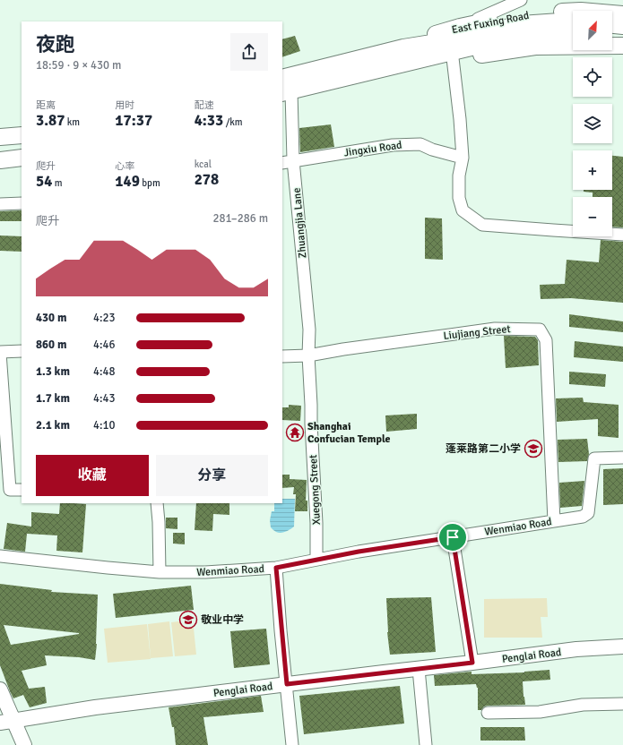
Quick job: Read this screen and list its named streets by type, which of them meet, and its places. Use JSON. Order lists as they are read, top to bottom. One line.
{"streets":{"main road":["East Fuxing Road"],"street":["Jingxiu Road","Zhuangjia Lane","Liujiang Street","Xuegong Street","Wenmiao Road","Penglai Road"]},"crossings":[["East Fuxing Road","Zhuangjia Lane"],["Jingxiu Road","Zhuangjia Lane"],["Zhuangjia Lane","Liujiang Street"],["Zhuangjia Lane","Xuegong Street"],["Liujiang Street","Xuegong Street"],["Liujiang Street","Wenmiao Road"],["Xuegong Street","Wenmiao Road"]],"places":{"temple":["Shanghai Confucian Temple"],"school or university":["蓬莱路第二小学","敬业中学"]},"north":"top right","page":{"map_buttons":["+","−"],"heading":["夜跑","18:59 · 9 × 430 m"],"stats":[["距离","3.87 km"],["用时","17:37"],["配速","4:33 /km"],["爬升","54 m"],["心率","149 bpm"],["kcal","278"]],"chart":["爬升","281–286 m"],"list":[{"name":"430 m","note":"4:23"},{"name":"860 m","note":"4:46"},{"name":"1.3 km","note":"4:48"},{"name":"1.7 km","note":"4:43"},{"name":"2.1 km","note":"4:10"}],"buttons":["收藏","分享"]}}
